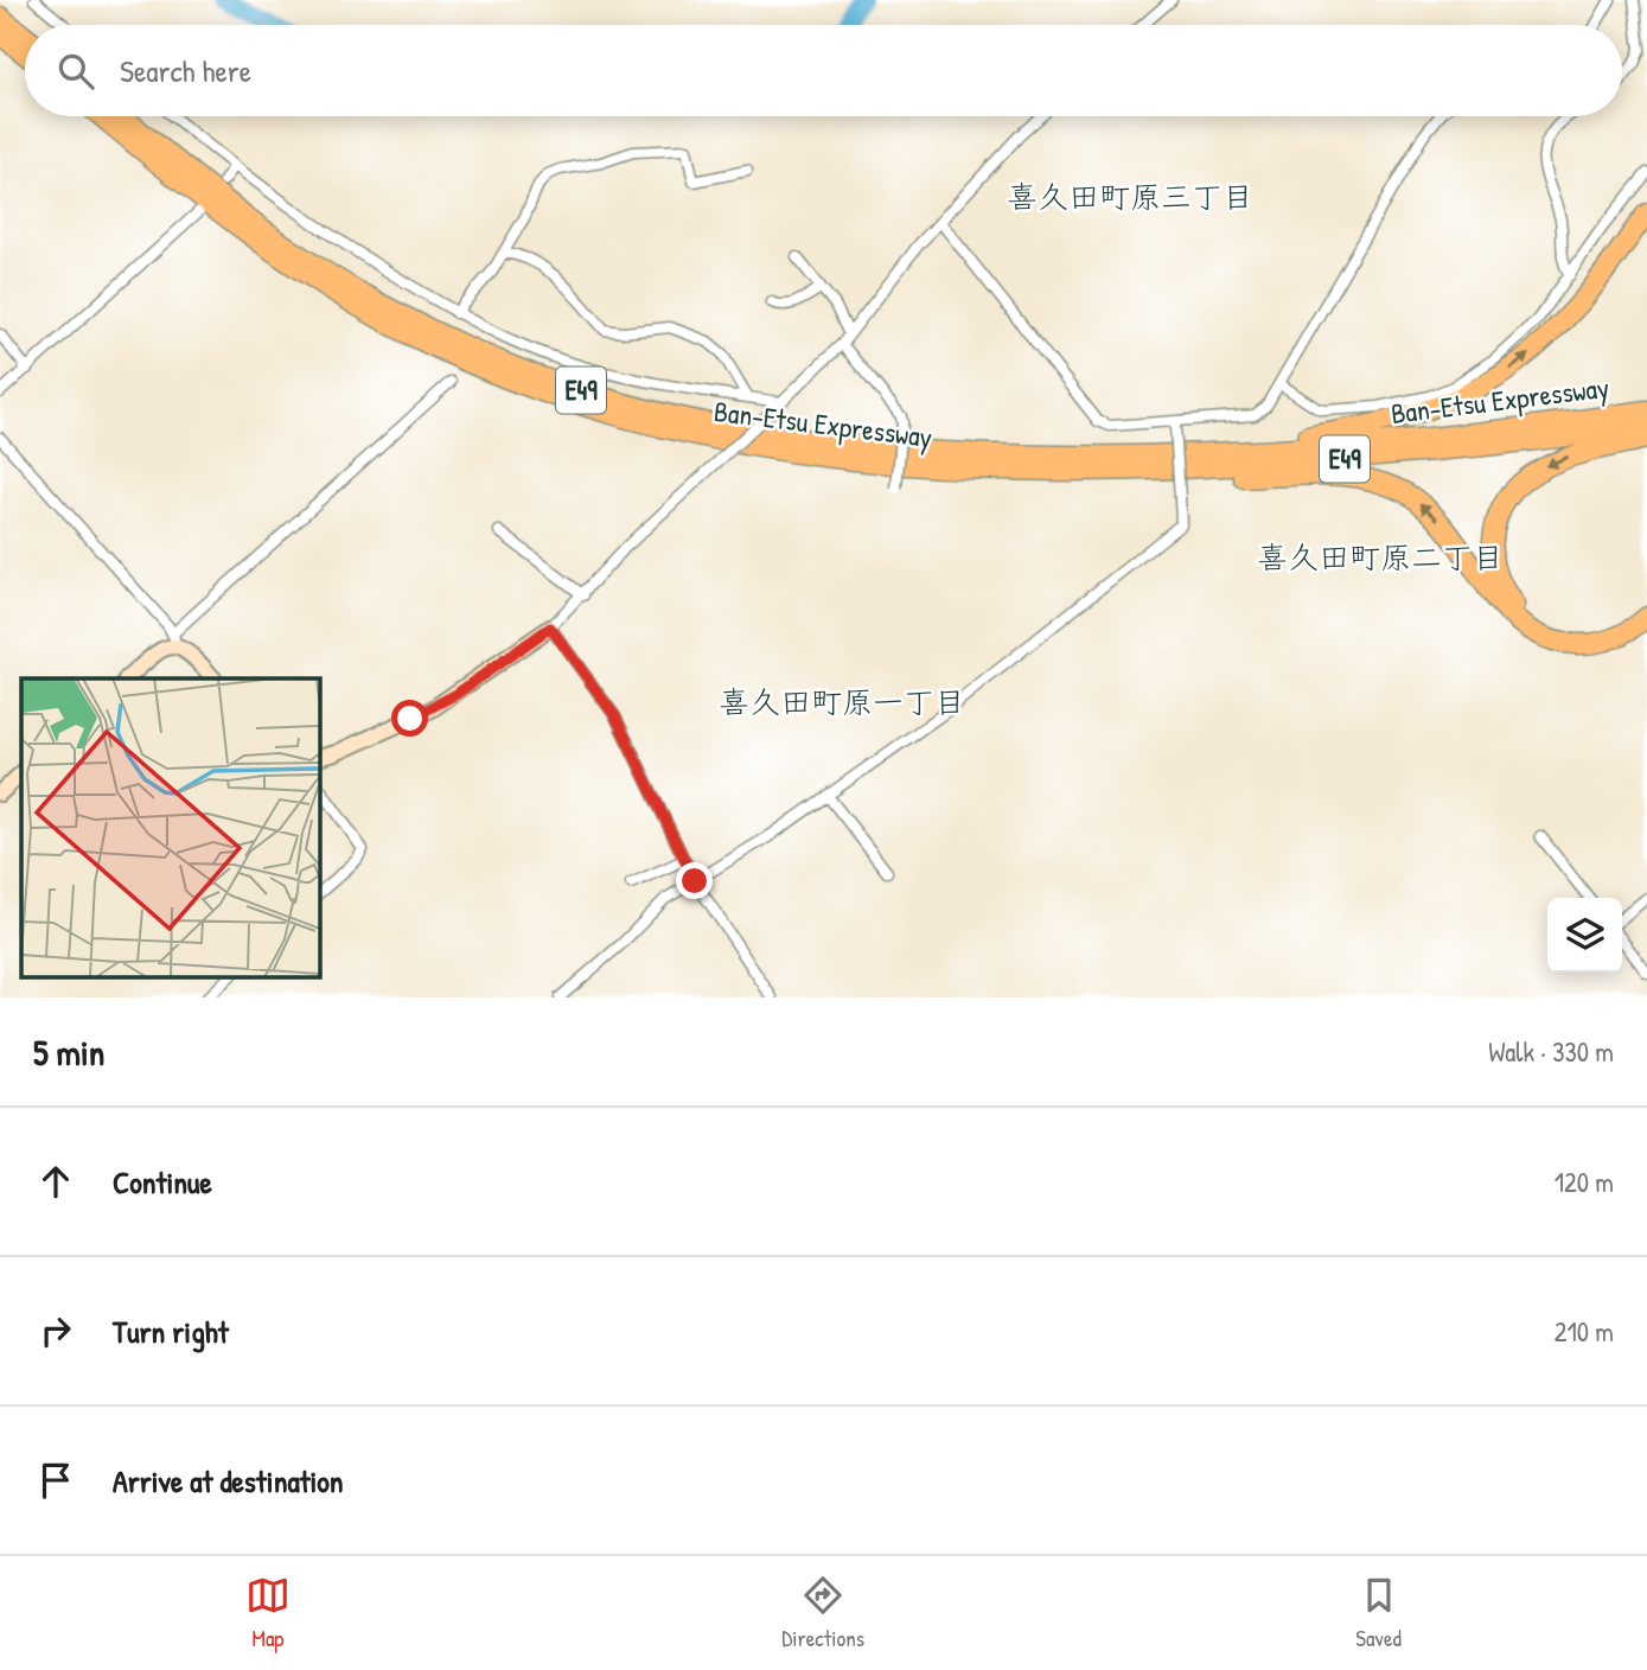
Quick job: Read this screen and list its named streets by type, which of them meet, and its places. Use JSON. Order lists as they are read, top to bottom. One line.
{"streets":{"highway":["E49","Ban-Etsu Expressway"]},"districts":["喜久田町原三丁目","喜久田町原二丁目","喜久田町原一丁目"],"page":{"search":"Search here","heading":["5 min","Walk · 330 m"],"list":[["Continue","120 m"],["Turn right","210 m"],"Arrive at destination"],"nav":["Map","Directions","Saved"]}}
